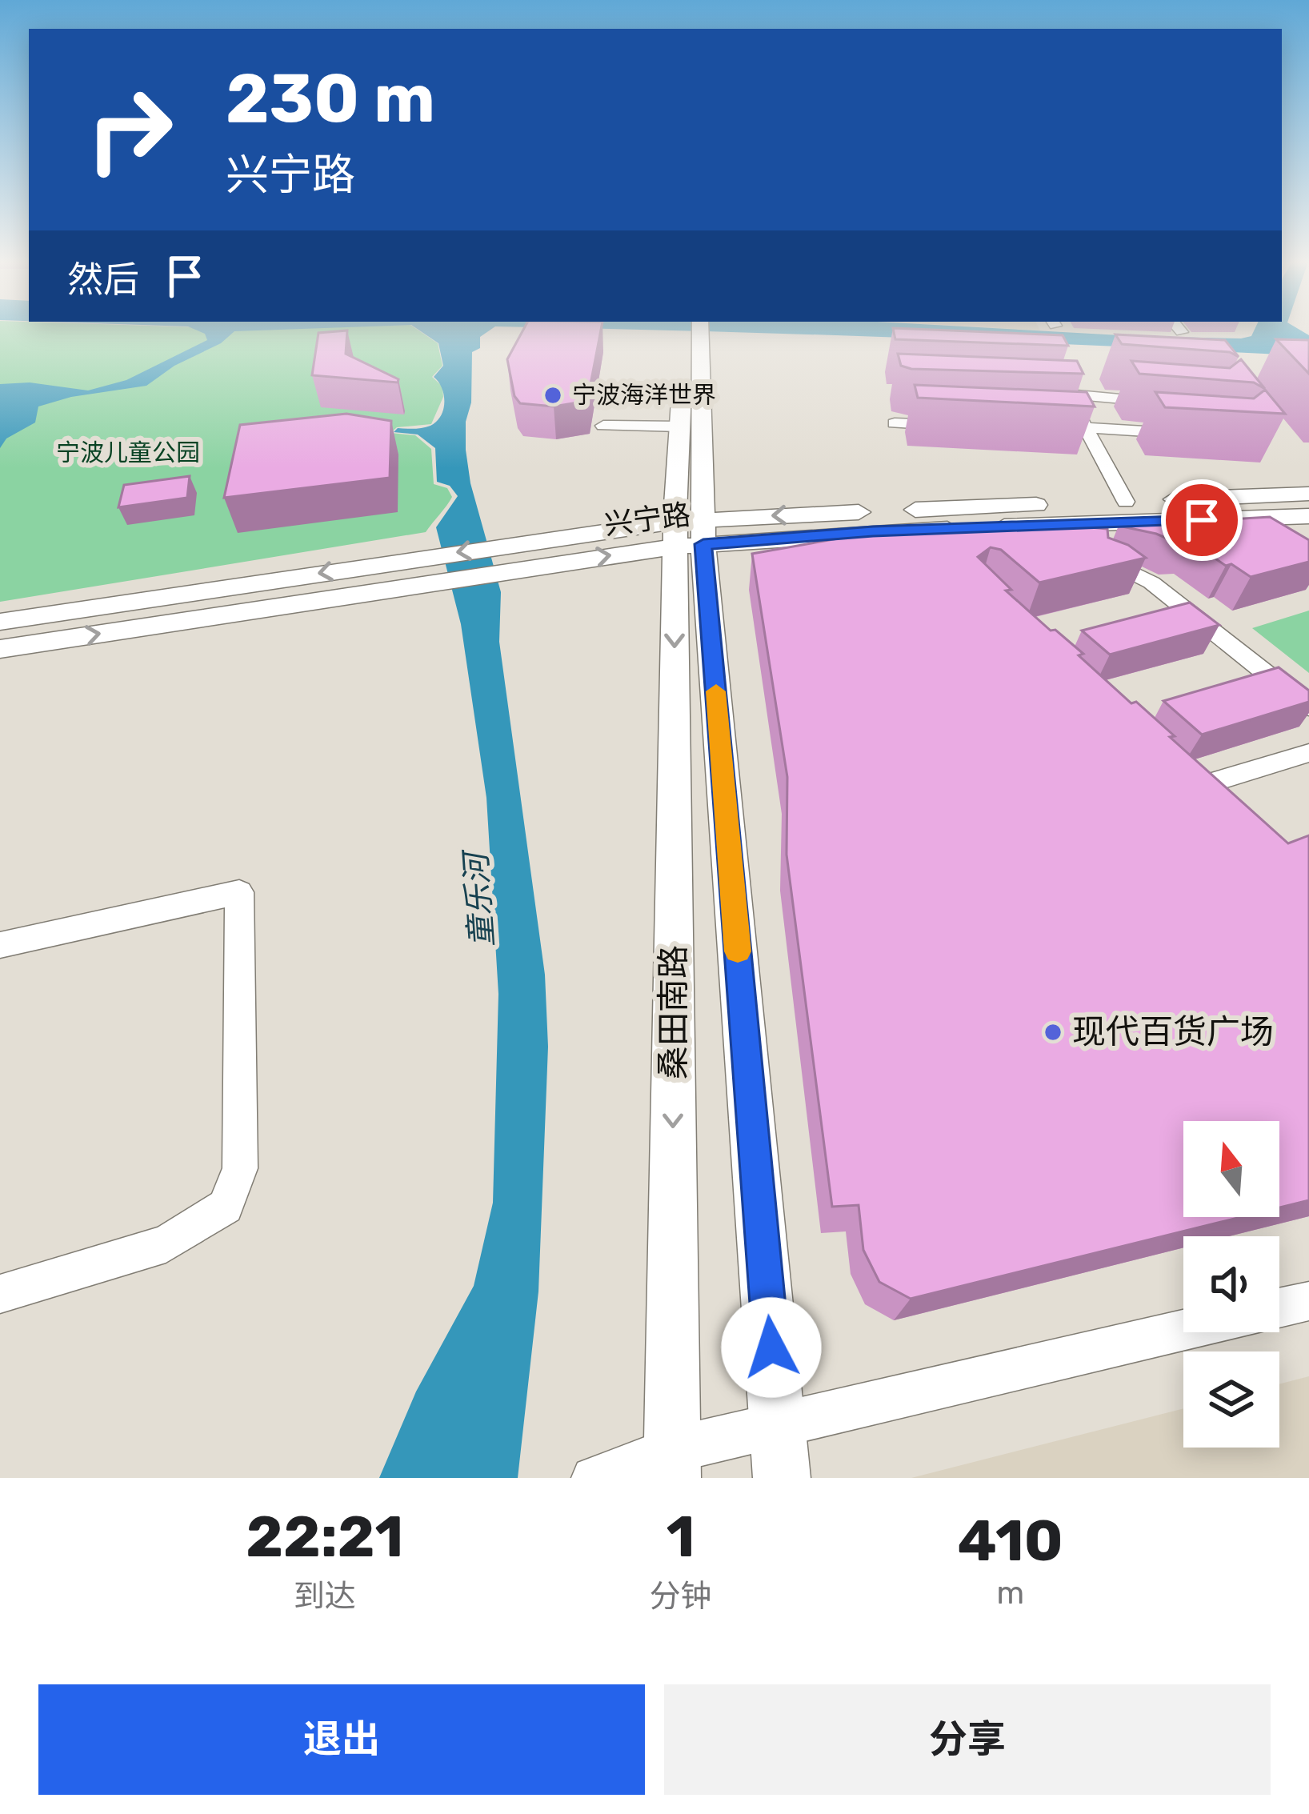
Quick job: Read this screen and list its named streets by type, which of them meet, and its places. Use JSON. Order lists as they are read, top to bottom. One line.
{"streets":{"main road":["兴宁路","桑田南路"]},"crossings":[["兴宁路","桑田南路"]],"water":["童乐河"],"parks":["宁波儿童公园"],"places":["宁波海洋世界","现代百货广场"],"north":"top","page":{"turn":["230 m","兴宁路"],"then":"然后","eta":["22:21","到达","1","分钟","410","m"],"buttons":["退出","分享"]}}
